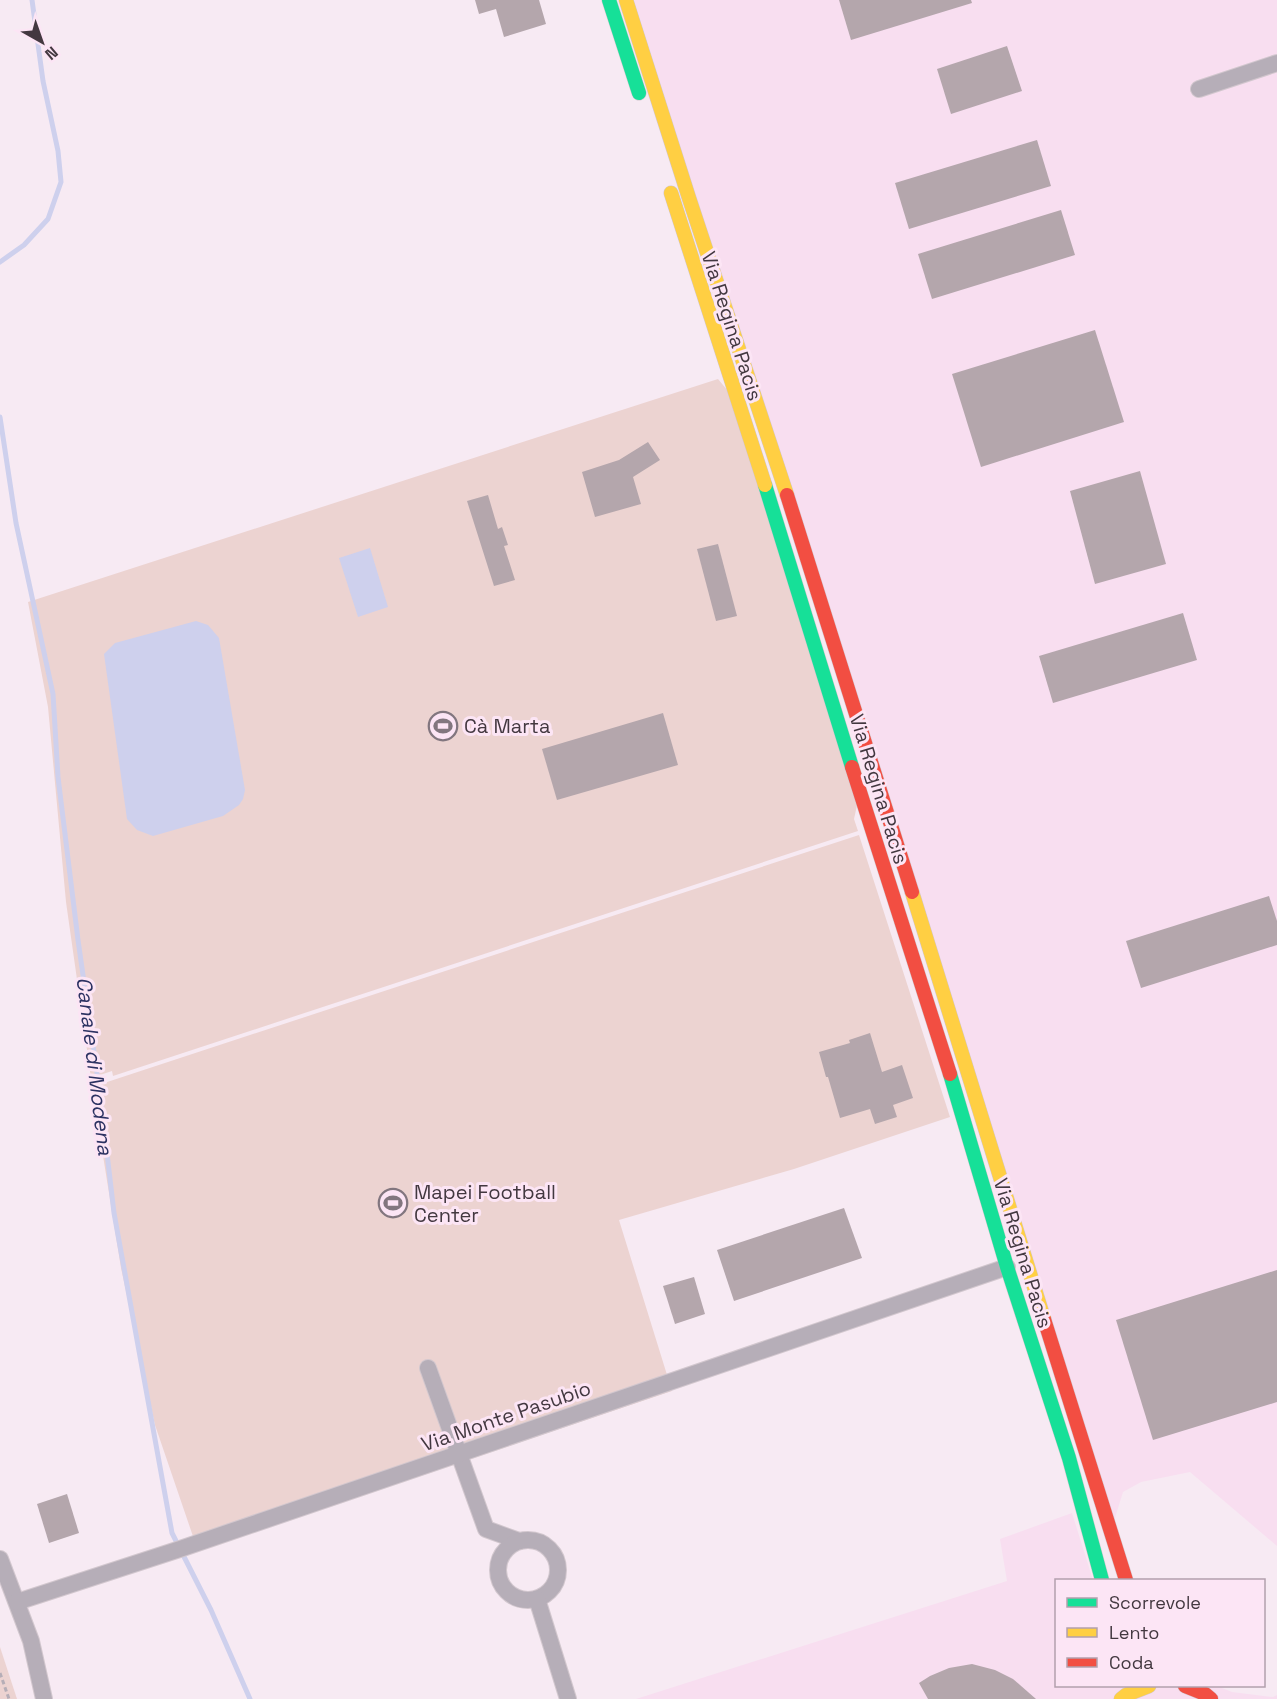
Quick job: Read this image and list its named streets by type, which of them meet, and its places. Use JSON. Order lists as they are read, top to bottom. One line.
{"streets":{"street":["Via Regina Pacis","Via Monte Pasubio"]},"crossings":[["Via Regina Pacis","Via Monte Pasubio"]],"water":["Canale di Modena"],"places":{"sports":["Cà Marta","Mapei Football Center"]},"legend":["Scorrevole","Lento","Coda"],"north":"bottom right"}
